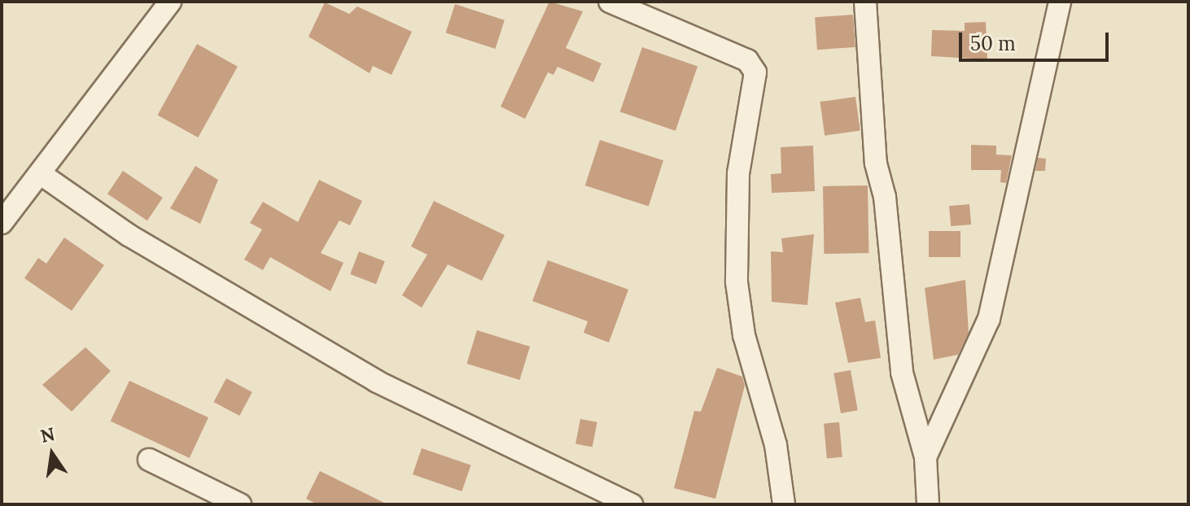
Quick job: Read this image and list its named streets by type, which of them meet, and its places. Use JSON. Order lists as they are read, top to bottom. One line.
{"scale_bar":"50 m","north":"top"}
